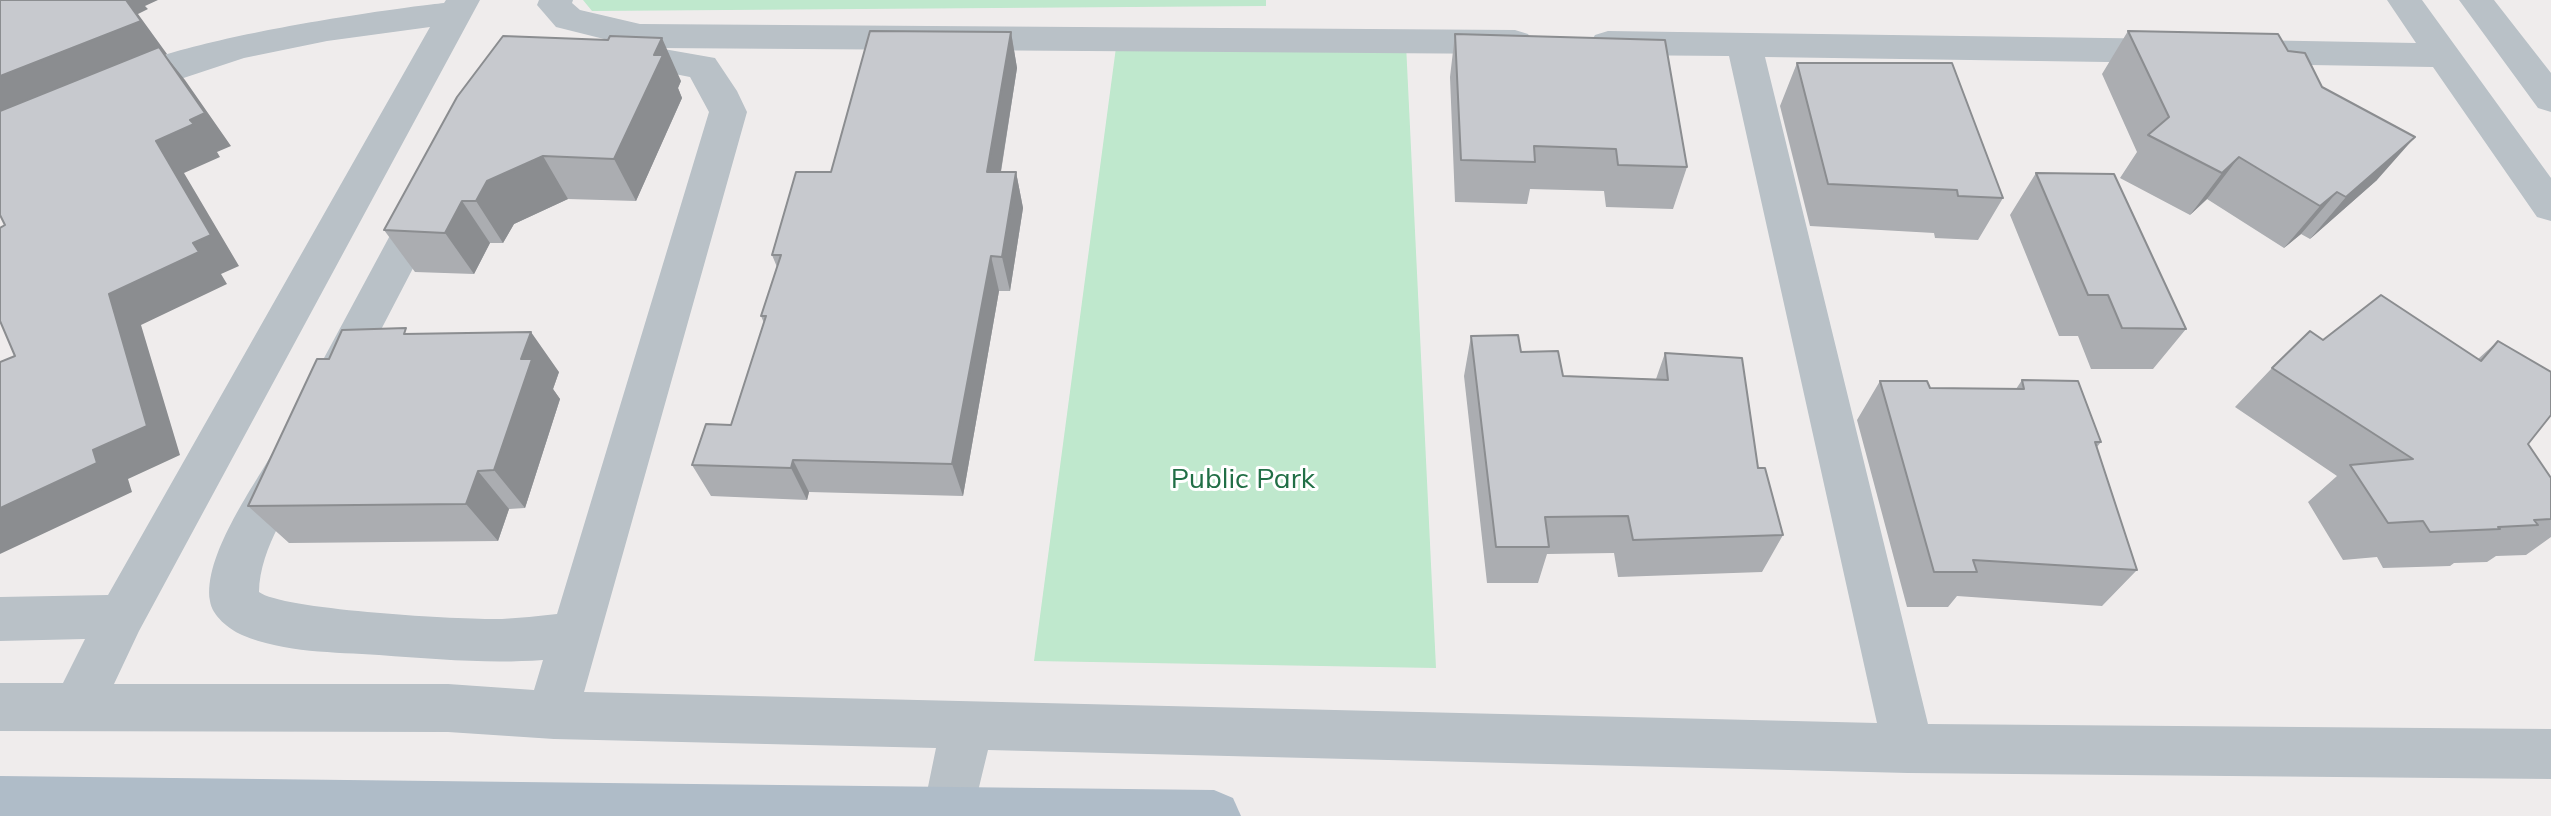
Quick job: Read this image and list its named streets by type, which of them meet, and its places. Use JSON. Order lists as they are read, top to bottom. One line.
{"parks":["Public Park"]}
